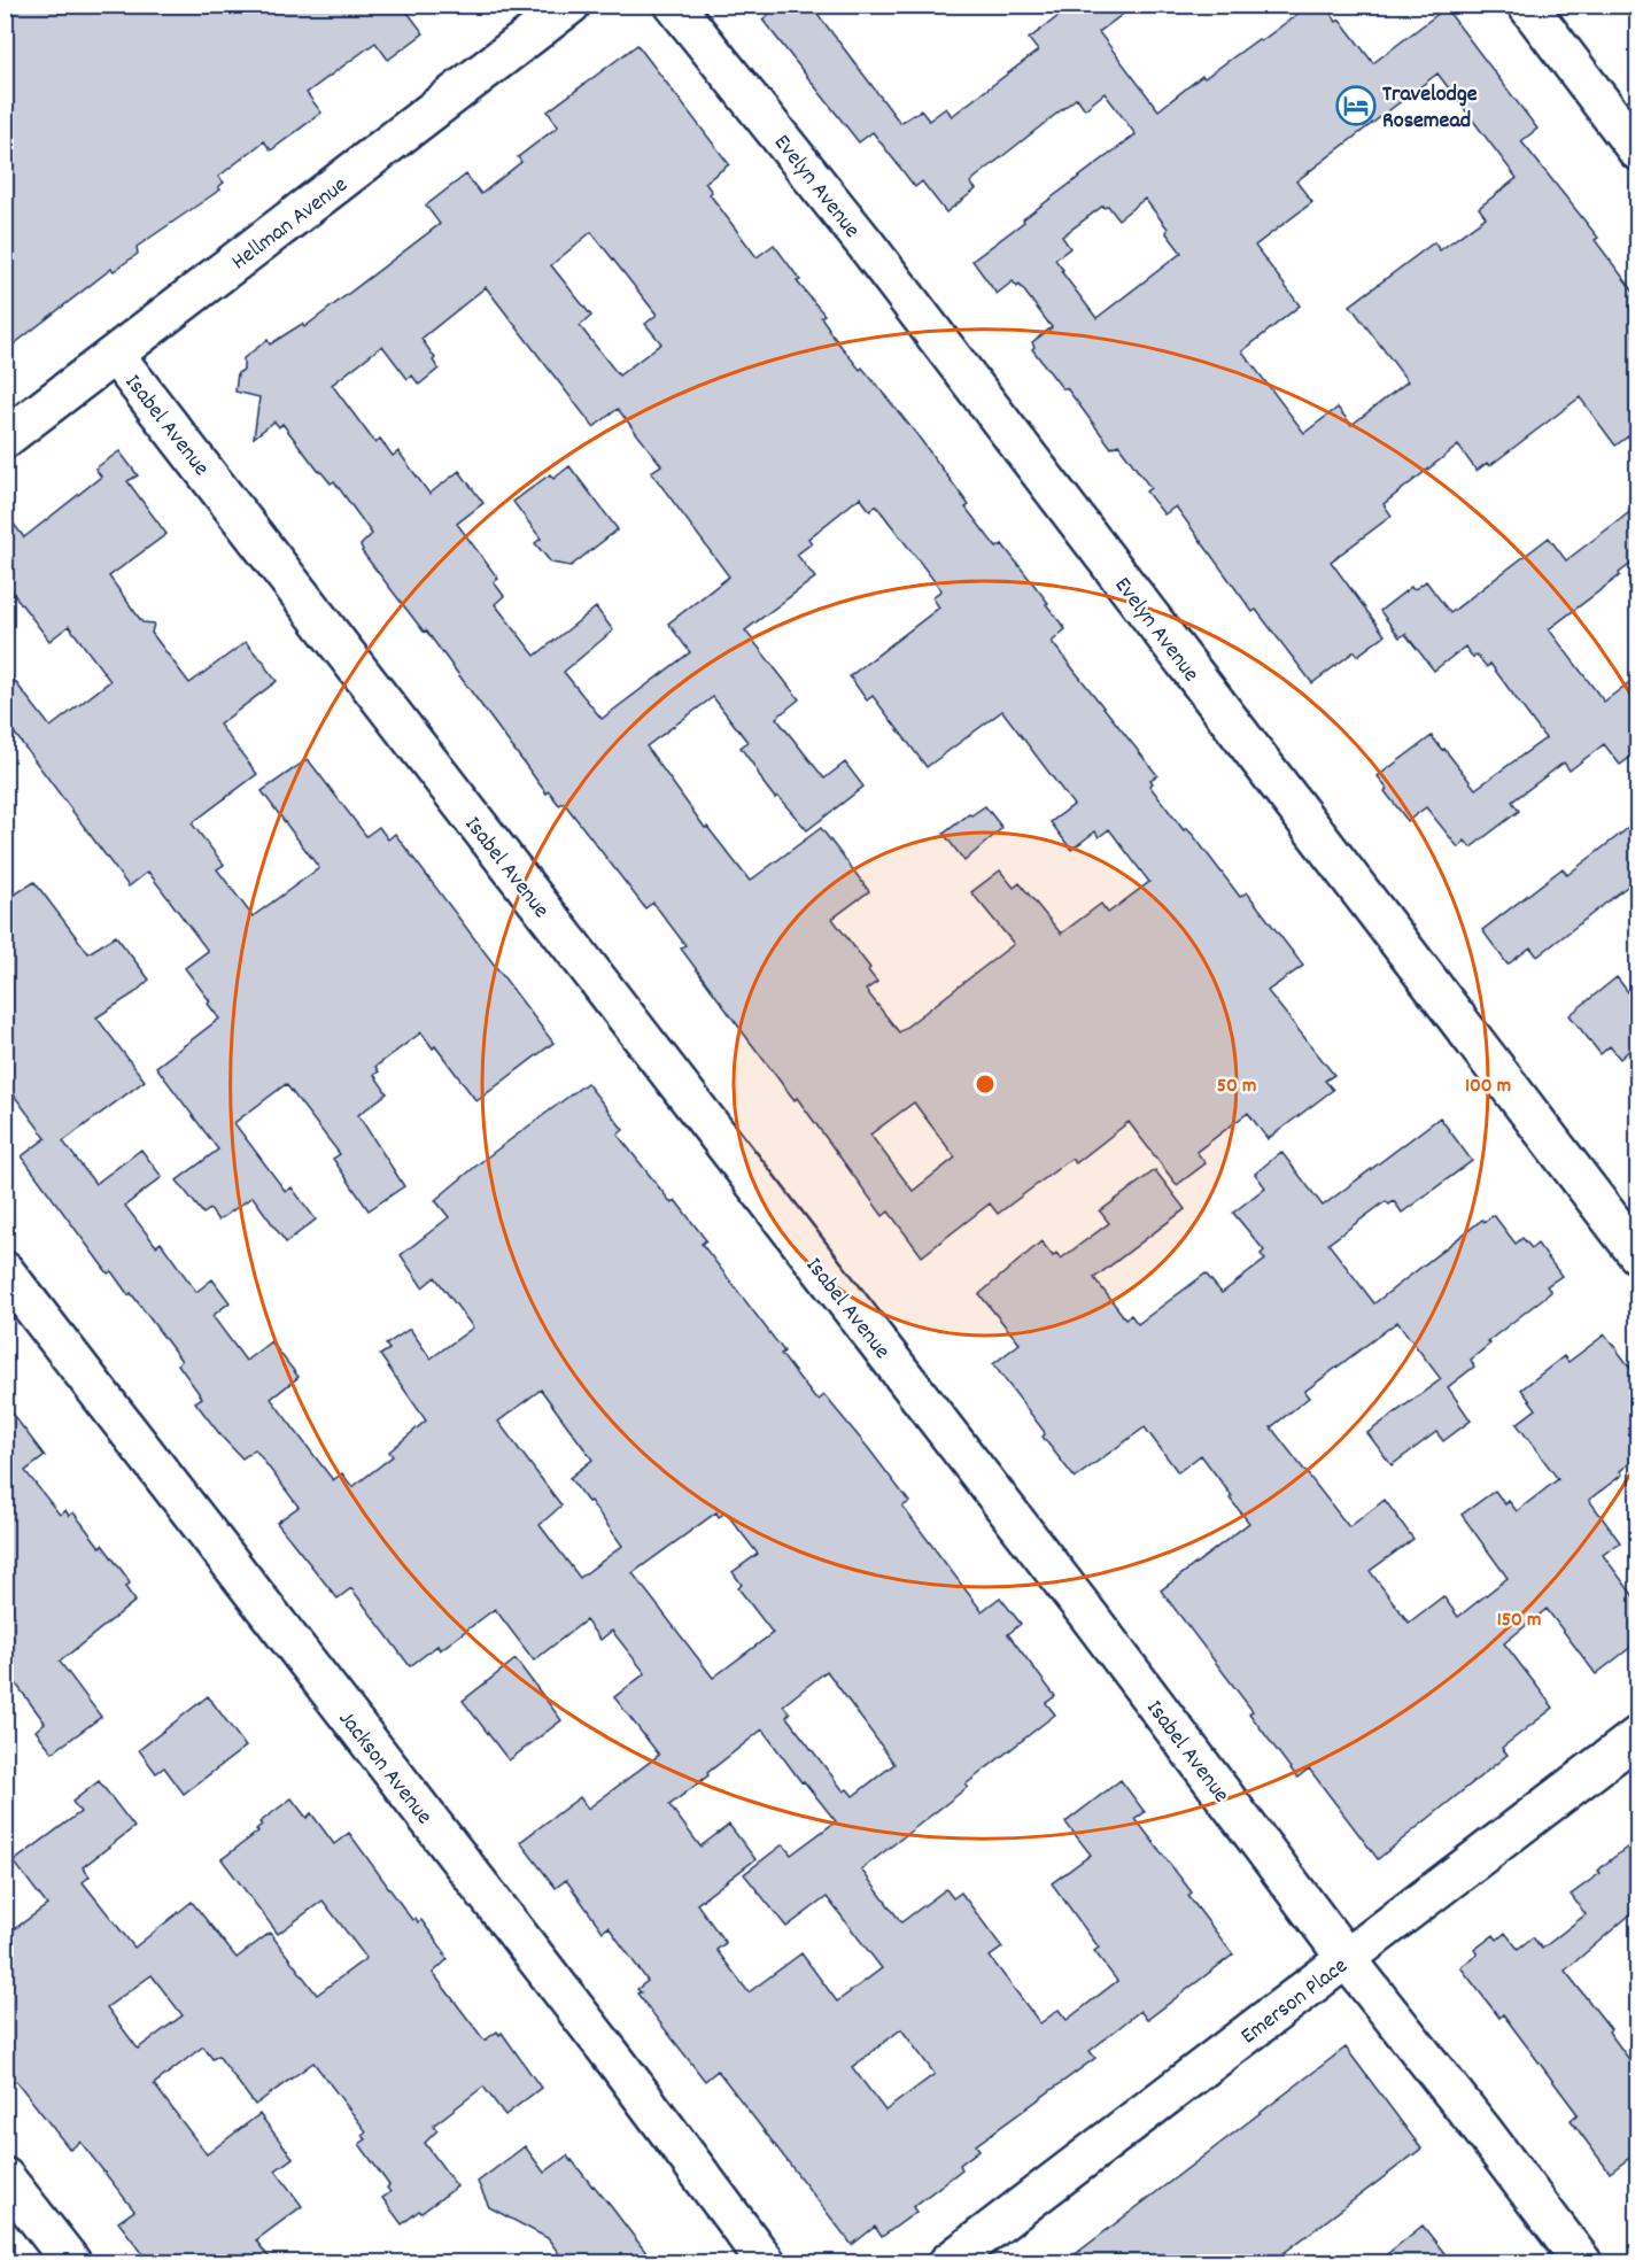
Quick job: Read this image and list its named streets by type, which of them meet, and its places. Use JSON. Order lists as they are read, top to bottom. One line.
{"streets":{"street":["Evelyn Avenue","Hellman Avenue","Isabel Avenue","Jackson Avenue","Emerson Place"]},"crossings":[["Hellman Avenue","Isabel Avenue"],["Isabel Avenue","Emerson Place"]],"places":{"hotel":["Travelodge Rosemead"]},"rings":["50 m","100 m","150 m"]}
